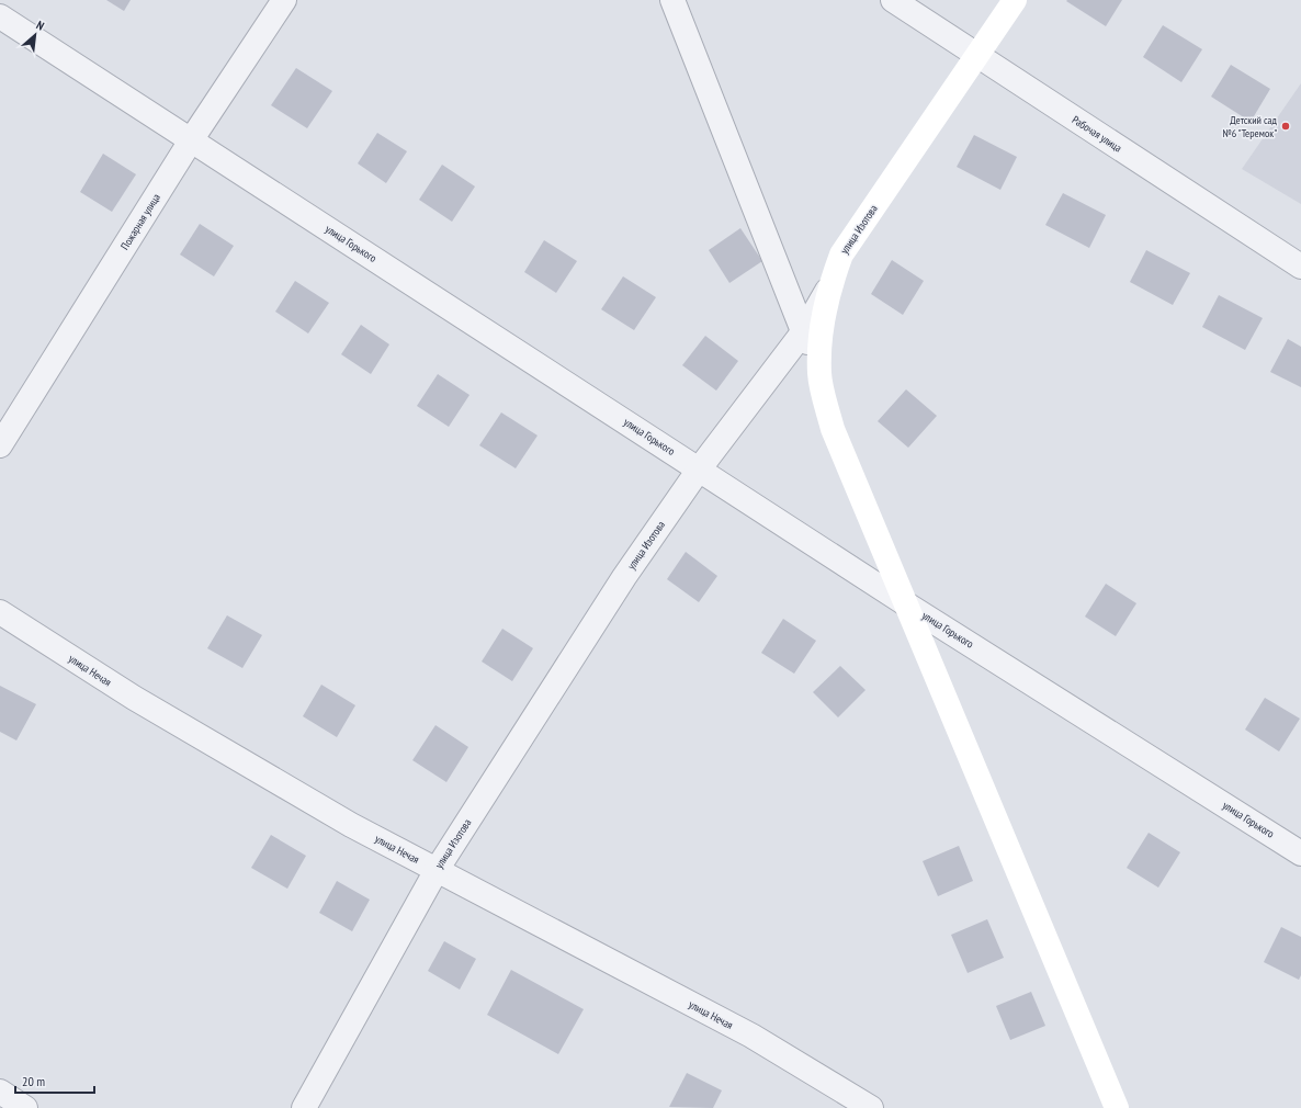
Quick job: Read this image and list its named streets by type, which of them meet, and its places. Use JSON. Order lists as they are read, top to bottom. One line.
{"streets":{"main road":["улица Изотова"],"street":["Рабочая улица","Пожарная улица","улица Горького","улица Нечая"]},"crossings":[["Рабочая улица","улица Изотова"],["Пожарная улица","улица Горького"],["улица Изотова","улица Горького"],["улица Изотова","улица Нечая"]],"places":["Детский сад №6 \"Теремок\""],"scale_bar":"20 m","north":"top right"}
